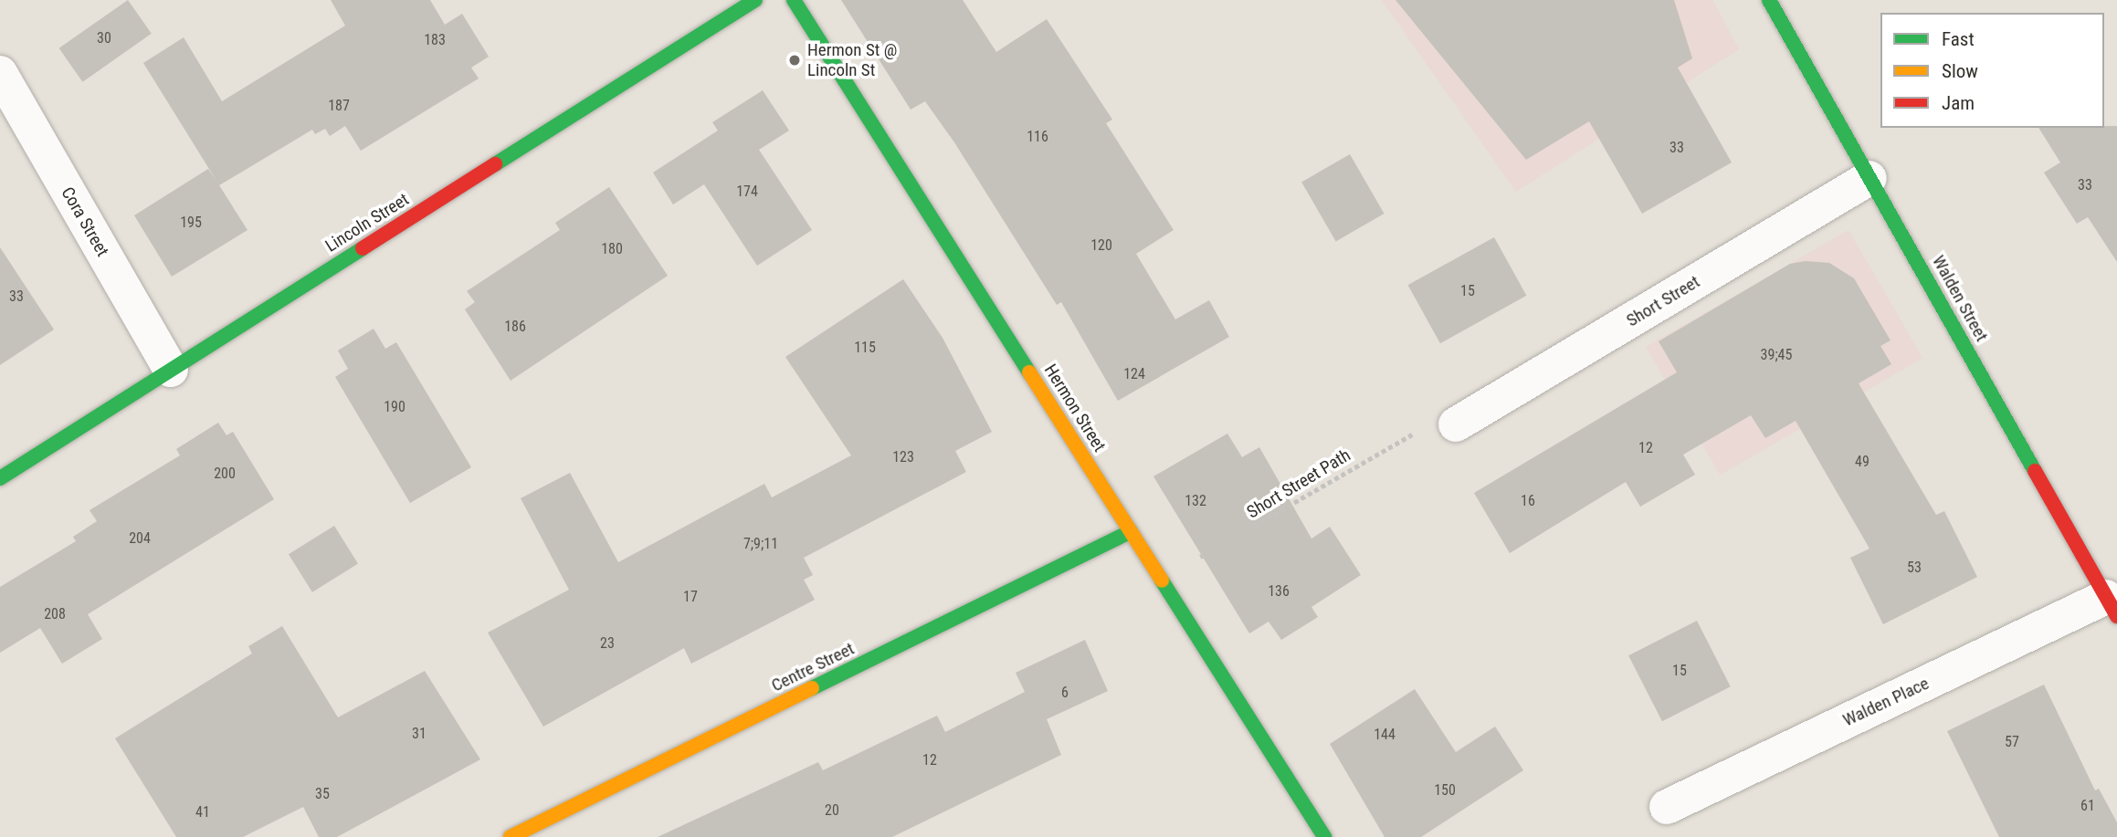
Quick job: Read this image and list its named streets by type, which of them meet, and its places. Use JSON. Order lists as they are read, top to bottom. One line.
{"streets":{"street":["Cora Street","Lincoln Street","Walden Street","Short Street","Hermon Street","Centre Street","Walden Place"],"path":["Short Street Path"]},"crossings":[["Cora Street","Lincoln Street"],["Walden Street","Short Street"],["Walden Street","Walden Place"],["Short Street","Short Street Path"],["Hermon Street","Short Street Path"],["Hermon Street","Centre Street"]],"places":["Hermon St @ Lincoln St"],"house_numbers":["30","183","187","116","33","33","174","195","120","180","15","33","186","115","39;45","124","190","12","123","49","200","132","16","204","7;9;11","53","136","17","208","23","15","6","31","144","57","12","150","35","61","20","41"],"legend":["Fast","Slow","Jam"]}
